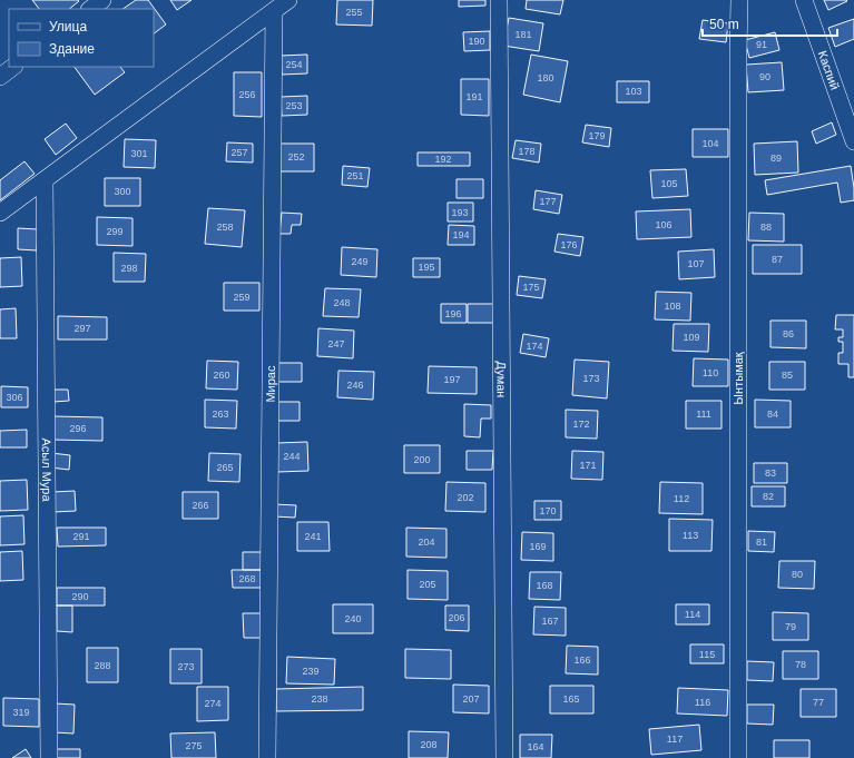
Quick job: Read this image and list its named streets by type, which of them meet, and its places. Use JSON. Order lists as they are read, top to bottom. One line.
{"streets":{"street":["Каспий","Думан","Ынтымақ","Мирас","Асыл Мура"]},"house_numbers":["255","181","190","91","254","90","180","103","256","191","253","179","104","178","257","301","252","89","192","251","105","300","177","193","106","258","88","299","194","176","87","249","107","195","298","175","259","248","108","196","297","86","109","247","174","110","260","85","173","197","246","306","263","111","84","172","296","244","200","171","265","83","82","202","112","266","170","113","291","241","204","81","169","80","268","205","168","290","114","206","240","167","79","115","166","78","288","273","239","238","207","165","116","77","274","319","117","208","275","164"],"legend":["Улица","Здание"],"scale_bar":"50 m"}
